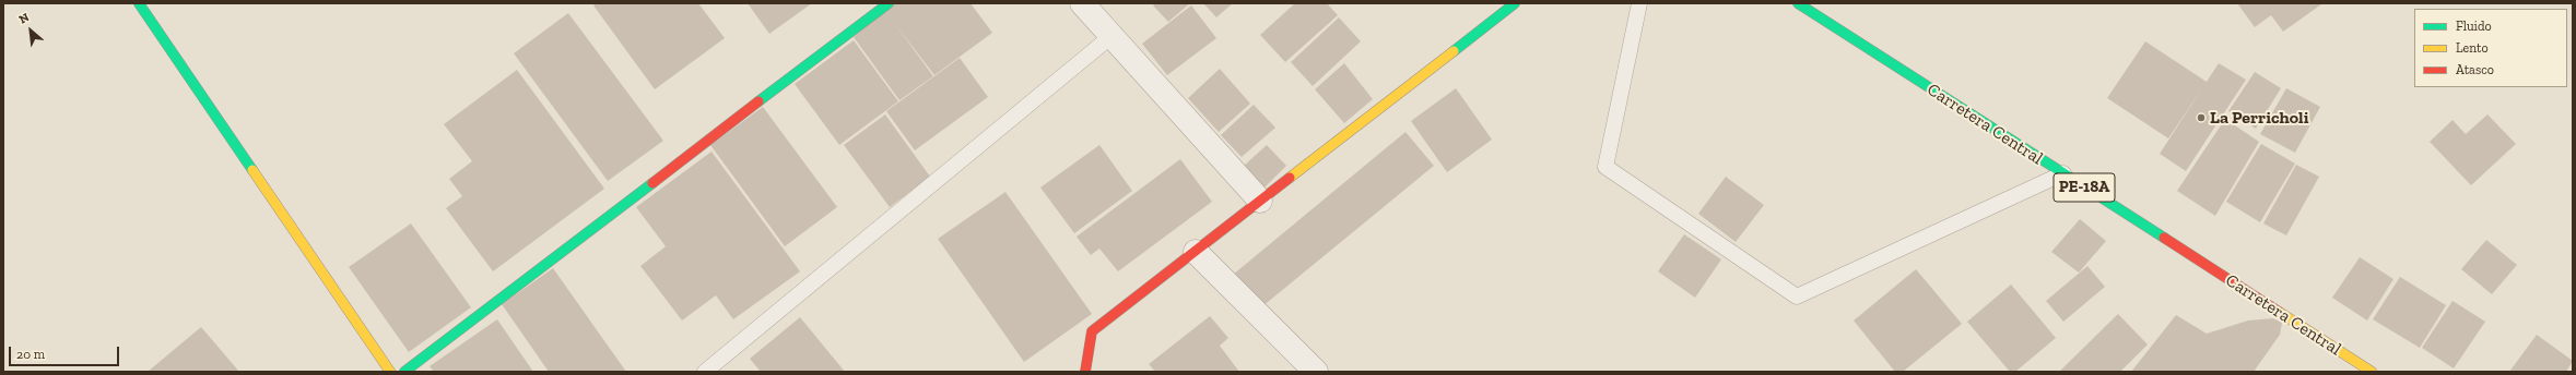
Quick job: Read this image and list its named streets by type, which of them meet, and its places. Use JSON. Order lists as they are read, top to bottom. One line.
{"streets":{"main road":["Carretera Central","PE-18A"]},"places":["La Perricholi"],"legend":["Fluido","Lento","Atasco"],"scale_bar":"20 m","north":"top left"}
